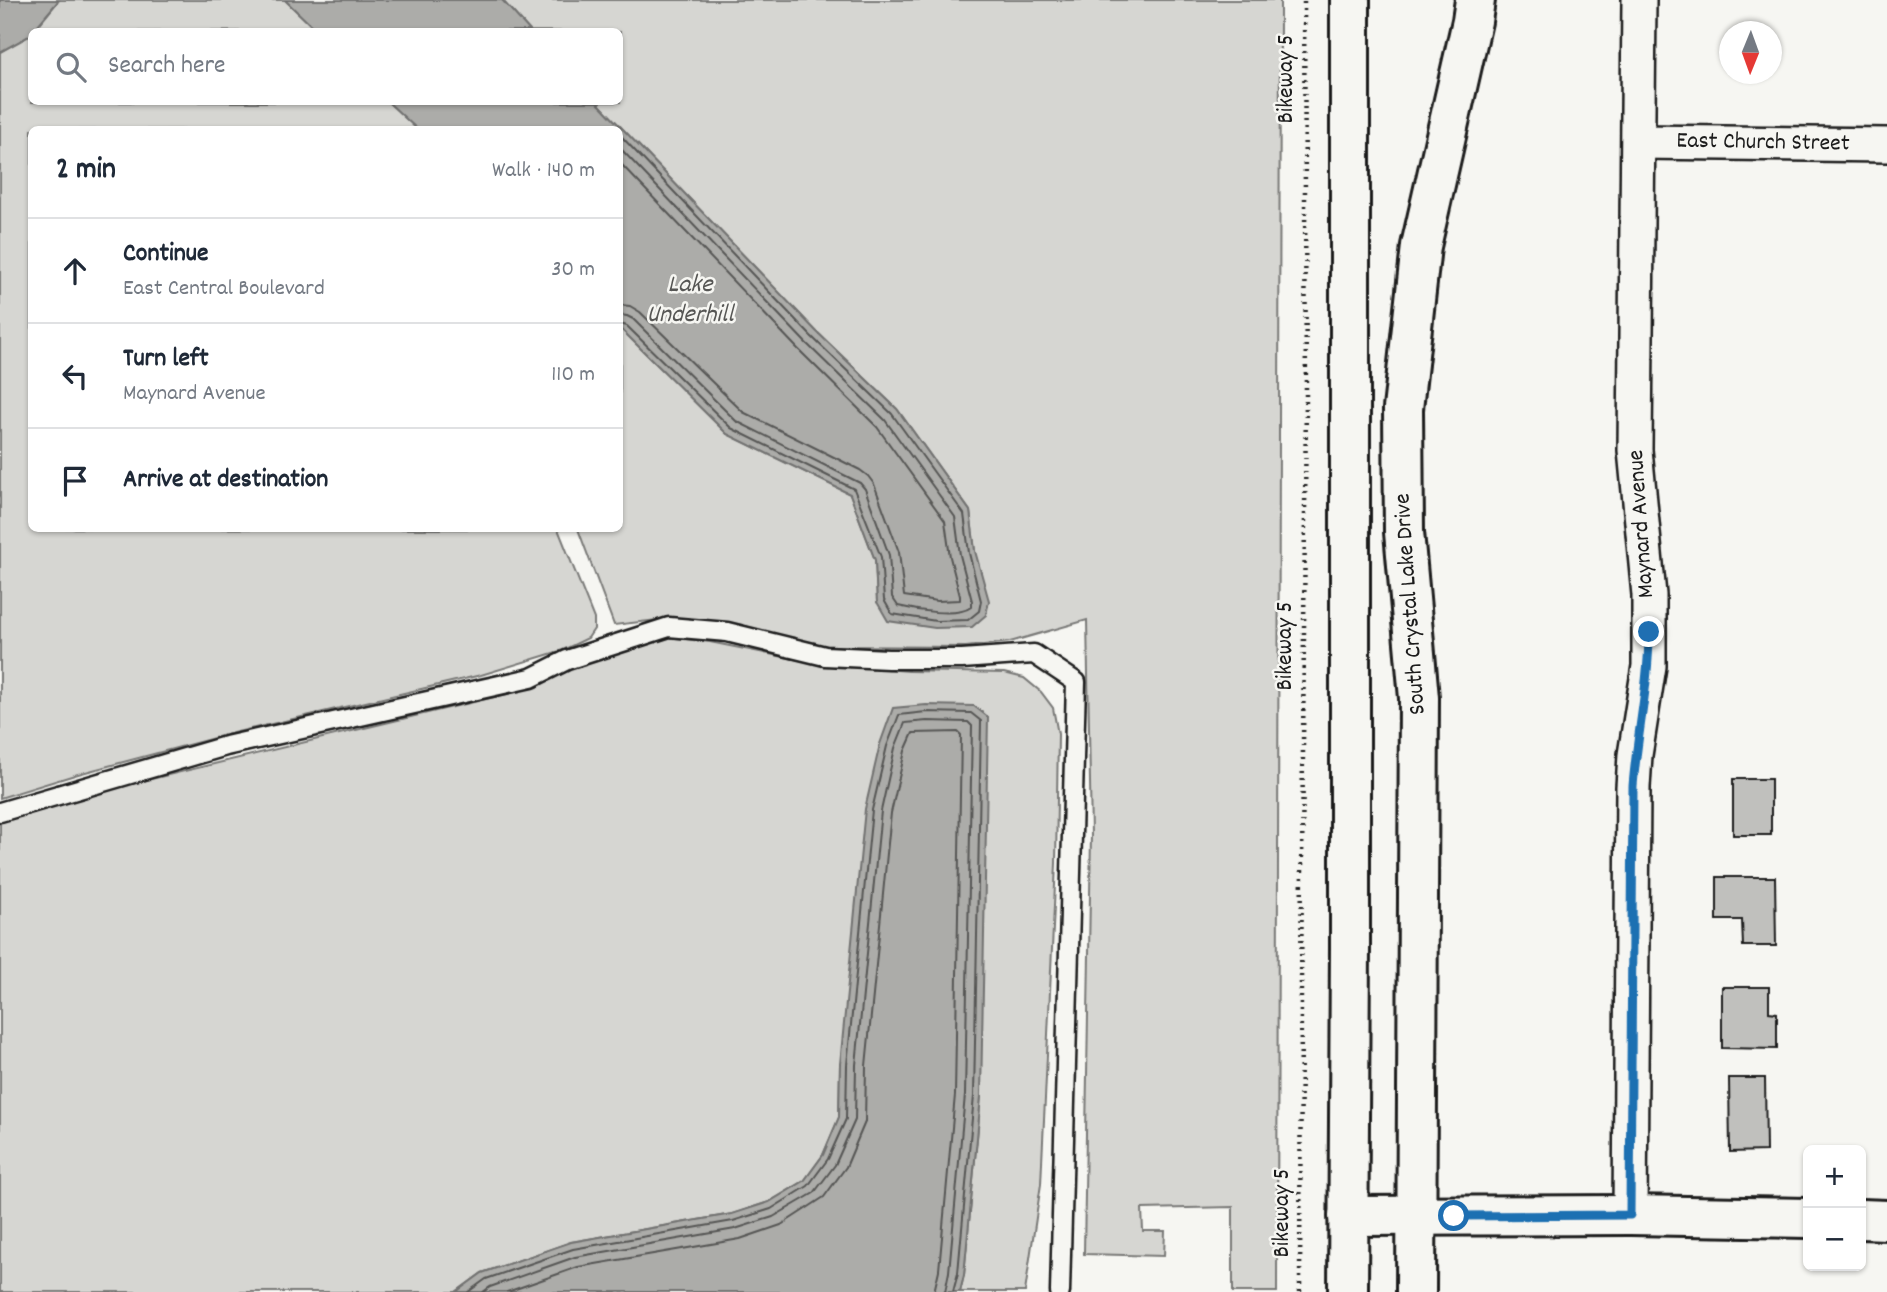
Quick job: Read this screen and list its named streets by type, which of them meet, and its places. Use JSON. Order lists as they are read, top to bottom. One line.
{"streets":{"main road":["South Crystal Lake Drive"],"street":["East Church Street","Maynard Avenue"],"path":["Bikeway 5"]},"crossings":[["East Church Street","Maynard Avenue"]],"water":["Lake Underhill"],"north":"bottom","page":{"search":"Search here","heading":["2 min","Walk · 140 m"],"list":[["Continue","East Central Boulevard","30 m"],["Turn left","Maynard Avenue","110 m"],"Arrive at destination"],"map_buttons":["+","−"]}}
